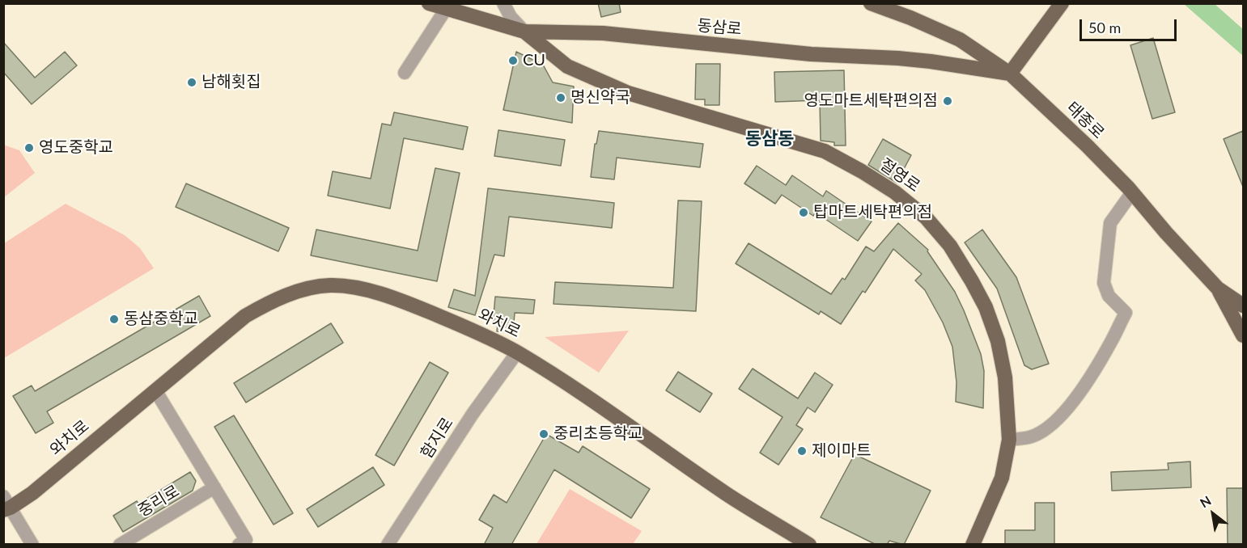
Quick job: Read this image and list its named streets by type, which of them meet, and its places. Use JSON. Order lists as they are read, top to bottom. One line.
{"streets":{"main road":["동삼로","태종로","절영로","와치로"],"street":["함지로","중리로"]},"crossings":[["동삼로","태종로"],["동삼로","절영로"],["와치로","함지로"]],"districts":["동삼동"],"places":["CU","남해횟집","명신약국","영도마트세탁편의점","영도중학교","탑마트세탁편의점","동삼중학교","중리초등학교","제이마트"],"scale_bar":"50 m","north":"top left"}
